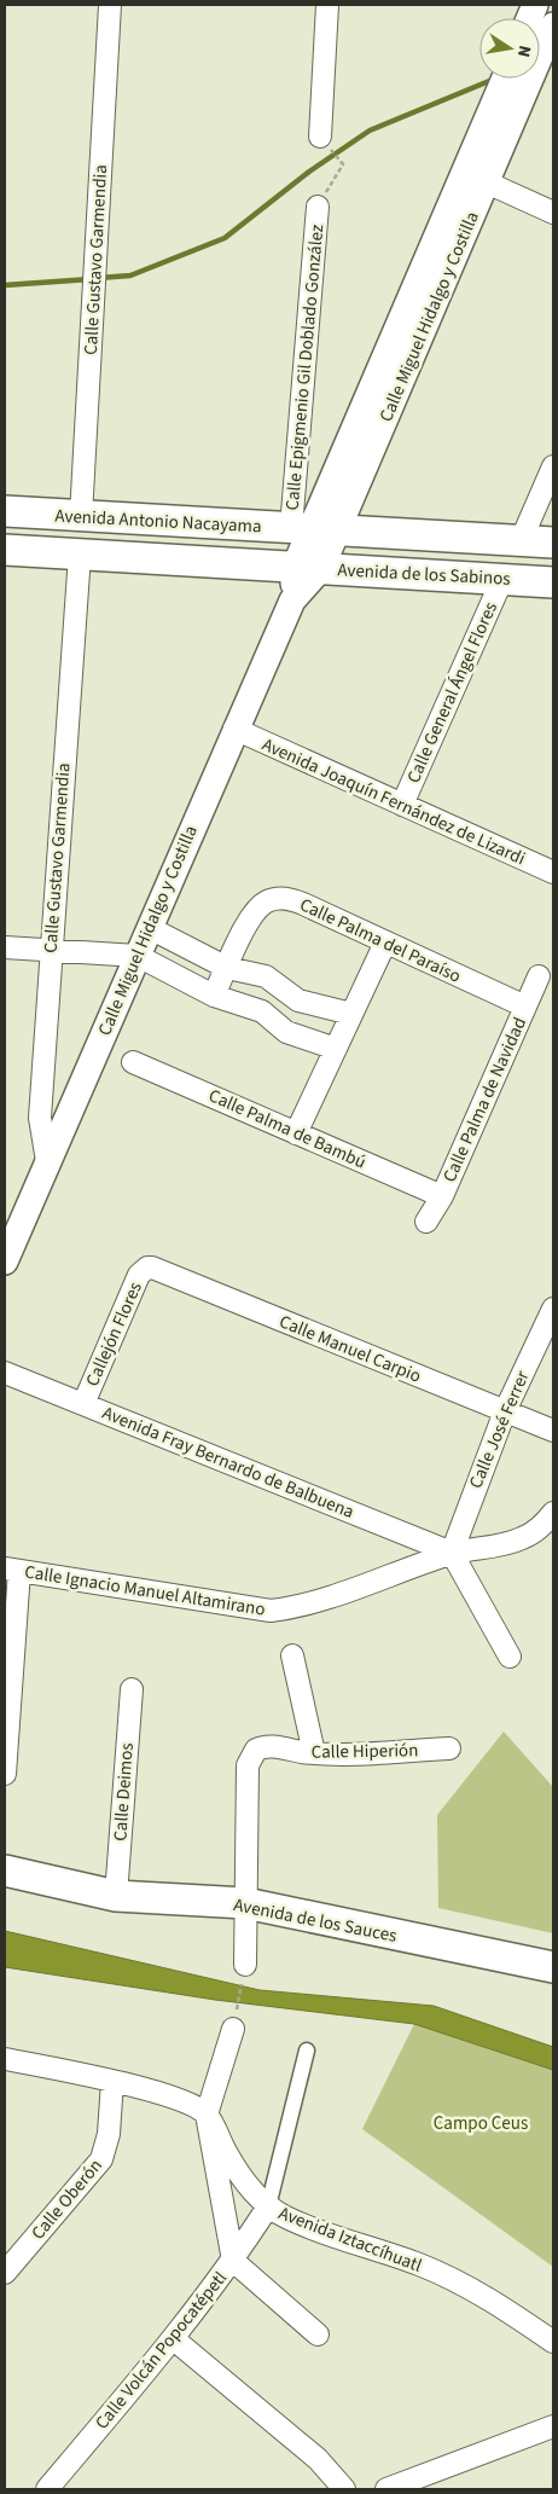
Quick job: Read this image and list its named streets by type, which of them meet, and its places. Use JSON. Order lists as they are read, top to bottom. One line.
{"streets":{"main road":["Avenida Antonio Nacayama","Avenida de los Sabinos","Avenida de los Sauces"],"street":["Calle Gustavo Garmendia","Calle Miguel Hidalgo y Costilla","Calle Epigmenio Gil Doblado González","Calle General Ángel Flores","Avenida Joaquín Fernández de Lizardi","Calle Palma del Paraíso","Calle Palma de Navidad","Calle Palma de Bambú","Callejón Flores","Calle Manuel Carpio","Calle José Ferrer","Avenida Fray Bernardo de Balbuena","Calle Ignacio Manuel Altamirano","Calle Hiperión","Calle Deimos","Calle Oberón","Avenida Iztaccíhuatl","Calle Volcán Popocatépetl"]},"crossings":[["Calle Gustavo Garmendia","Calle Miguel Hidalgo y Costilla"],["Calle Gustavo Garmendia","Avenida Antonio Nacayama"],["Calle Miguel Hidalgo y Costilla","Calle Epigmenio Gil Doblado González"],["Calle Miguel Hidalgo y Costilla","Avenida Antonio Nacayama"],["Calle Miguel Hidalgo y Costilla","Avenida de los Sabinos"],["Calle Miguel Hidalgo y Costilla","Avenida Joaquín Fernández de Lizardi"],["Calle Epigmenio Gil Doblado González","Avenida Antonio Nacayama"],["Calle Epigmenio Gil Doblado González","Avenida de los Sabinos"],["Avenida Antonio Nacayama","Avenida de los Sabinos"],["Avenida de los Sabinos","Calle General Ángel Flores"],["Calle General Ángel Flores","Avenida Joaquín Fernández de Lizardi"],["Calle Palma del Paraíso","Calle Palma de Navidad"],["Calle Palma de Navidad","Calle Palma de Bambú"],["Callejón Flores","Calle Manuel Carpio"],["Callejón Flores","Avenida Fray Bernardo de Balbuena"],["Calle Manuel Carpio","Calle José Ferrer"],["Calle José Ferrer","Avenida Fray Bernardo de Balbuena"],["Calle José Ferrer","Calle Ignacio Manuel Altamirano"],["Avenida Fray Bernardo de Balbuena","Calle Ignacio Manuel Altamirano"],["Calle Hiperión","Avenida de los Sauces"],["Calle Deimos","Avenida de los Sauces"],["Avenida Iztaccíhuatl","Calle Volcán Popocatépetl"]],"parks":["Campo Ceus"],"north":"right"}
